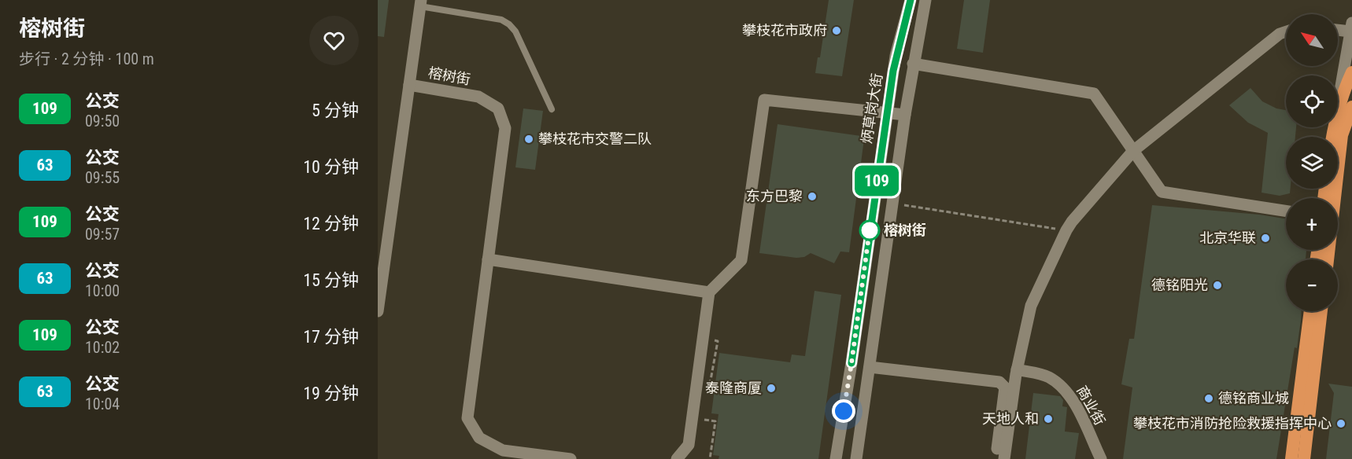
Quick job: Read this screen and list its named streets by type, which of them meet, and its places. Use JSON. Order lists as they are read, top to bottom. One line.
{"streets":{"street":["榕树街","炳草岗大街","商业街"]},"places":["攀枝花市政府","攀枝花市交警二队","东方巴黎","榕树街","北京华联","德铭阳光","泰隆商厦","德铭商业城","天地人和","攀枝花市消防抢险救援指挥中心"],"lines":["bus line 109"],"north":"top left","page":{"heading":["榕树街","步行 · 2 分钟 · 100 m"],"on_map":"109","map_buttons":["+","−"],"list":[{"mark":"109","name":"公交","note":"09:50","value":"5 分钟"},{"mark":"63","name":"公交","note":"09:55","value":"10 分钟"},{"mark":"109","name":"公交","note":"09:57","value":"12 分钟"},{"mark":"63","name":"公交","note":"10:00","value":"15 分钟"},{"mark":"109","name":"公交","note":"10:02","value":"17 分钟"},{"mark":"63","name":"公交","note":"10:04","value":"19 分钟"}]}}
